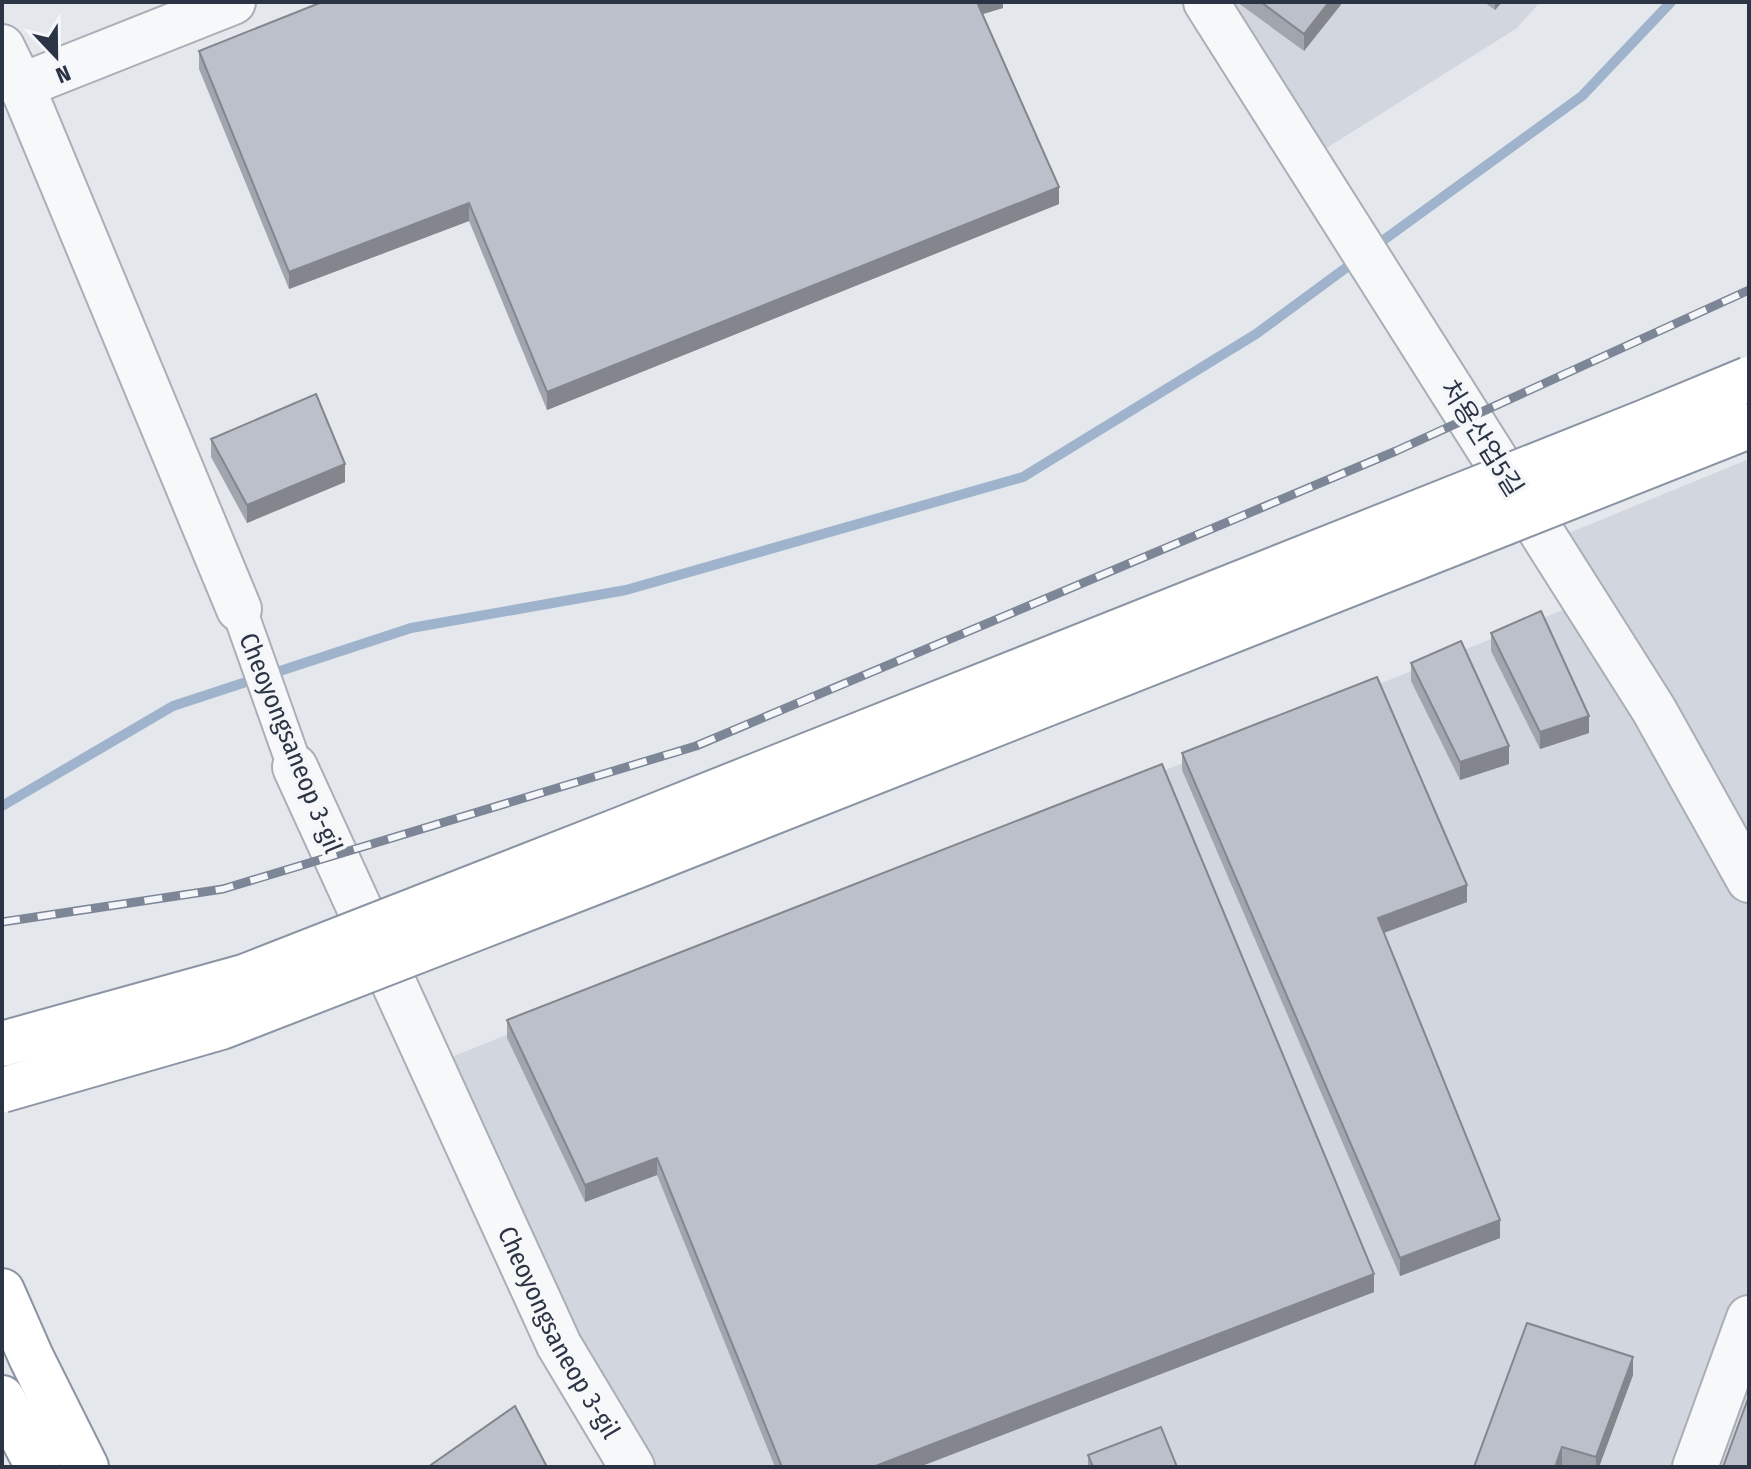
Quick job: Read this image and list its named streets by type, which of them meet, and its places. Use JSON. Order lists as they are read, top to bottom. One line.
{"streets":{"street":["처용산업5길","Cheoyongsaneop 3-gil"]},"north":"bottom"}
